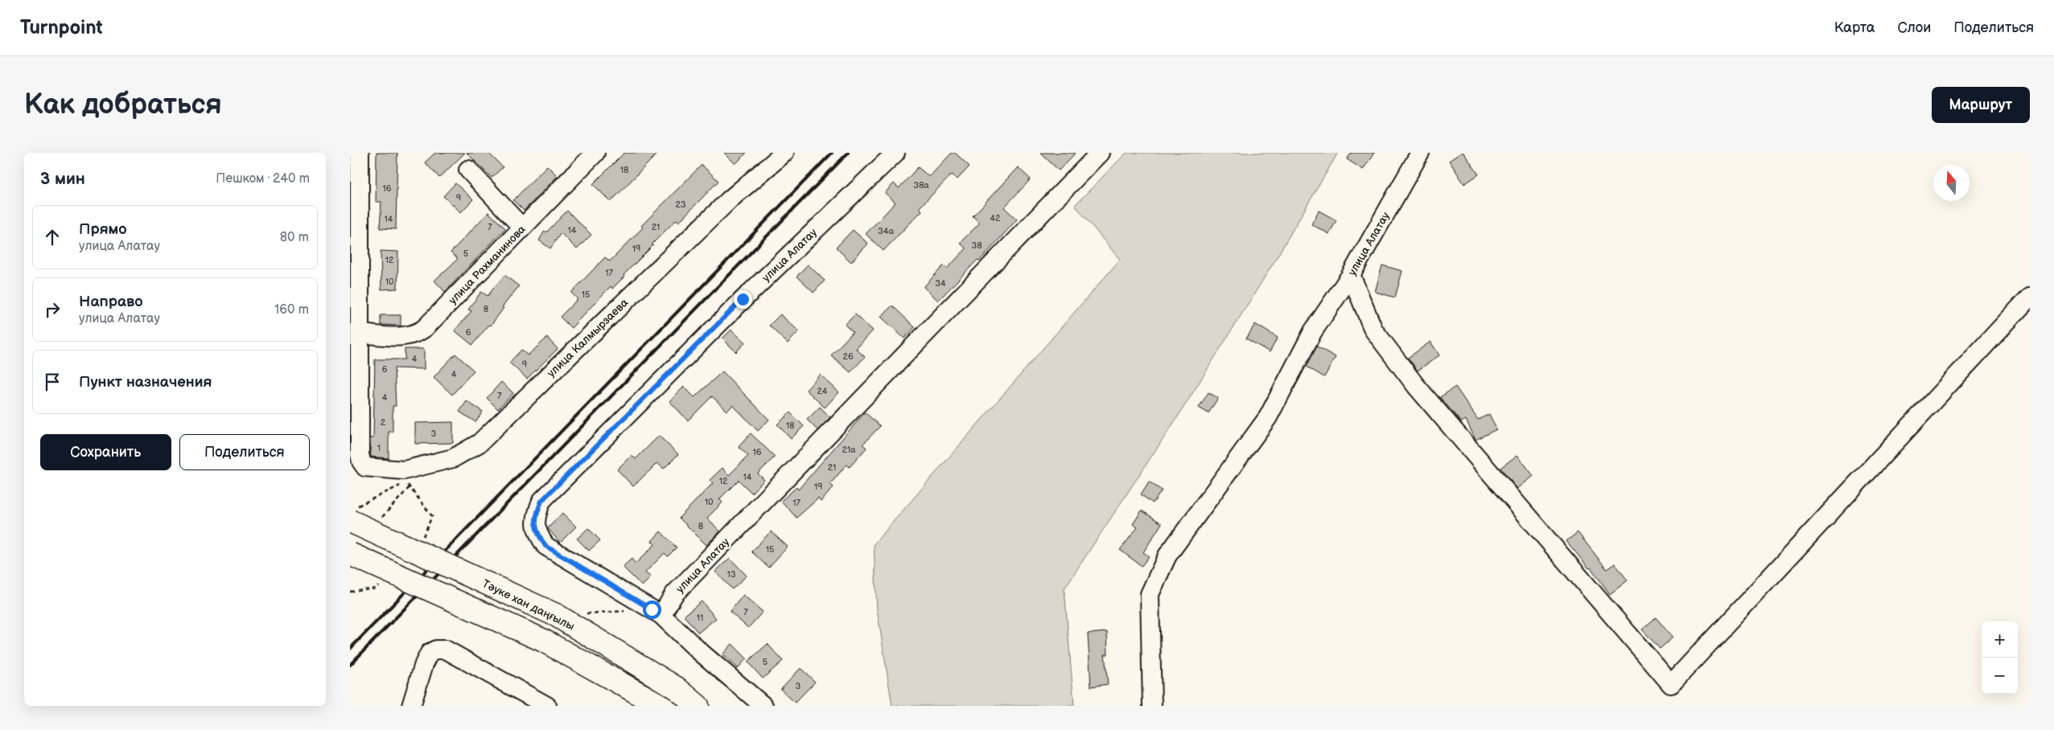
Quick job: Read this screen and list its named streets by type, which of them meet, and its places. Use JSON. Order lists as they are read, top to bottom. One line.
{"streets":{"main road":["Тәуке хан даңғылы"],"street":["улица Алатау","улица Рахманинова","улица Калмырзаева"]},"crossings":[["улица Рахманинова","улица Калмырзаева"]],"house_numbers":["18","38а","16","9","23","42","14","7","21","14","34а","38","19","5","12","17","10","34","15","8","6","26","4","9","6","4","24","7","4","2","18","3","1","21а","16","21","14","12","19","10","17","8","15","13","7","11","5","3"],"north":"top","page":{"header":"Turnpoint","nav":["Карта","Слои","Поделиться"],"buttons":["Маршрут",["Сохранить","Поделиться"]],"title":"Как добраться","heading":["3 мин","Пешком · 240 m"],"list":[["Прямо","улица Алатау","80 m"],["Направо","улица Алатау","160 m"],"Пункт назначения"],"map_buttons":["+","−"]}}
